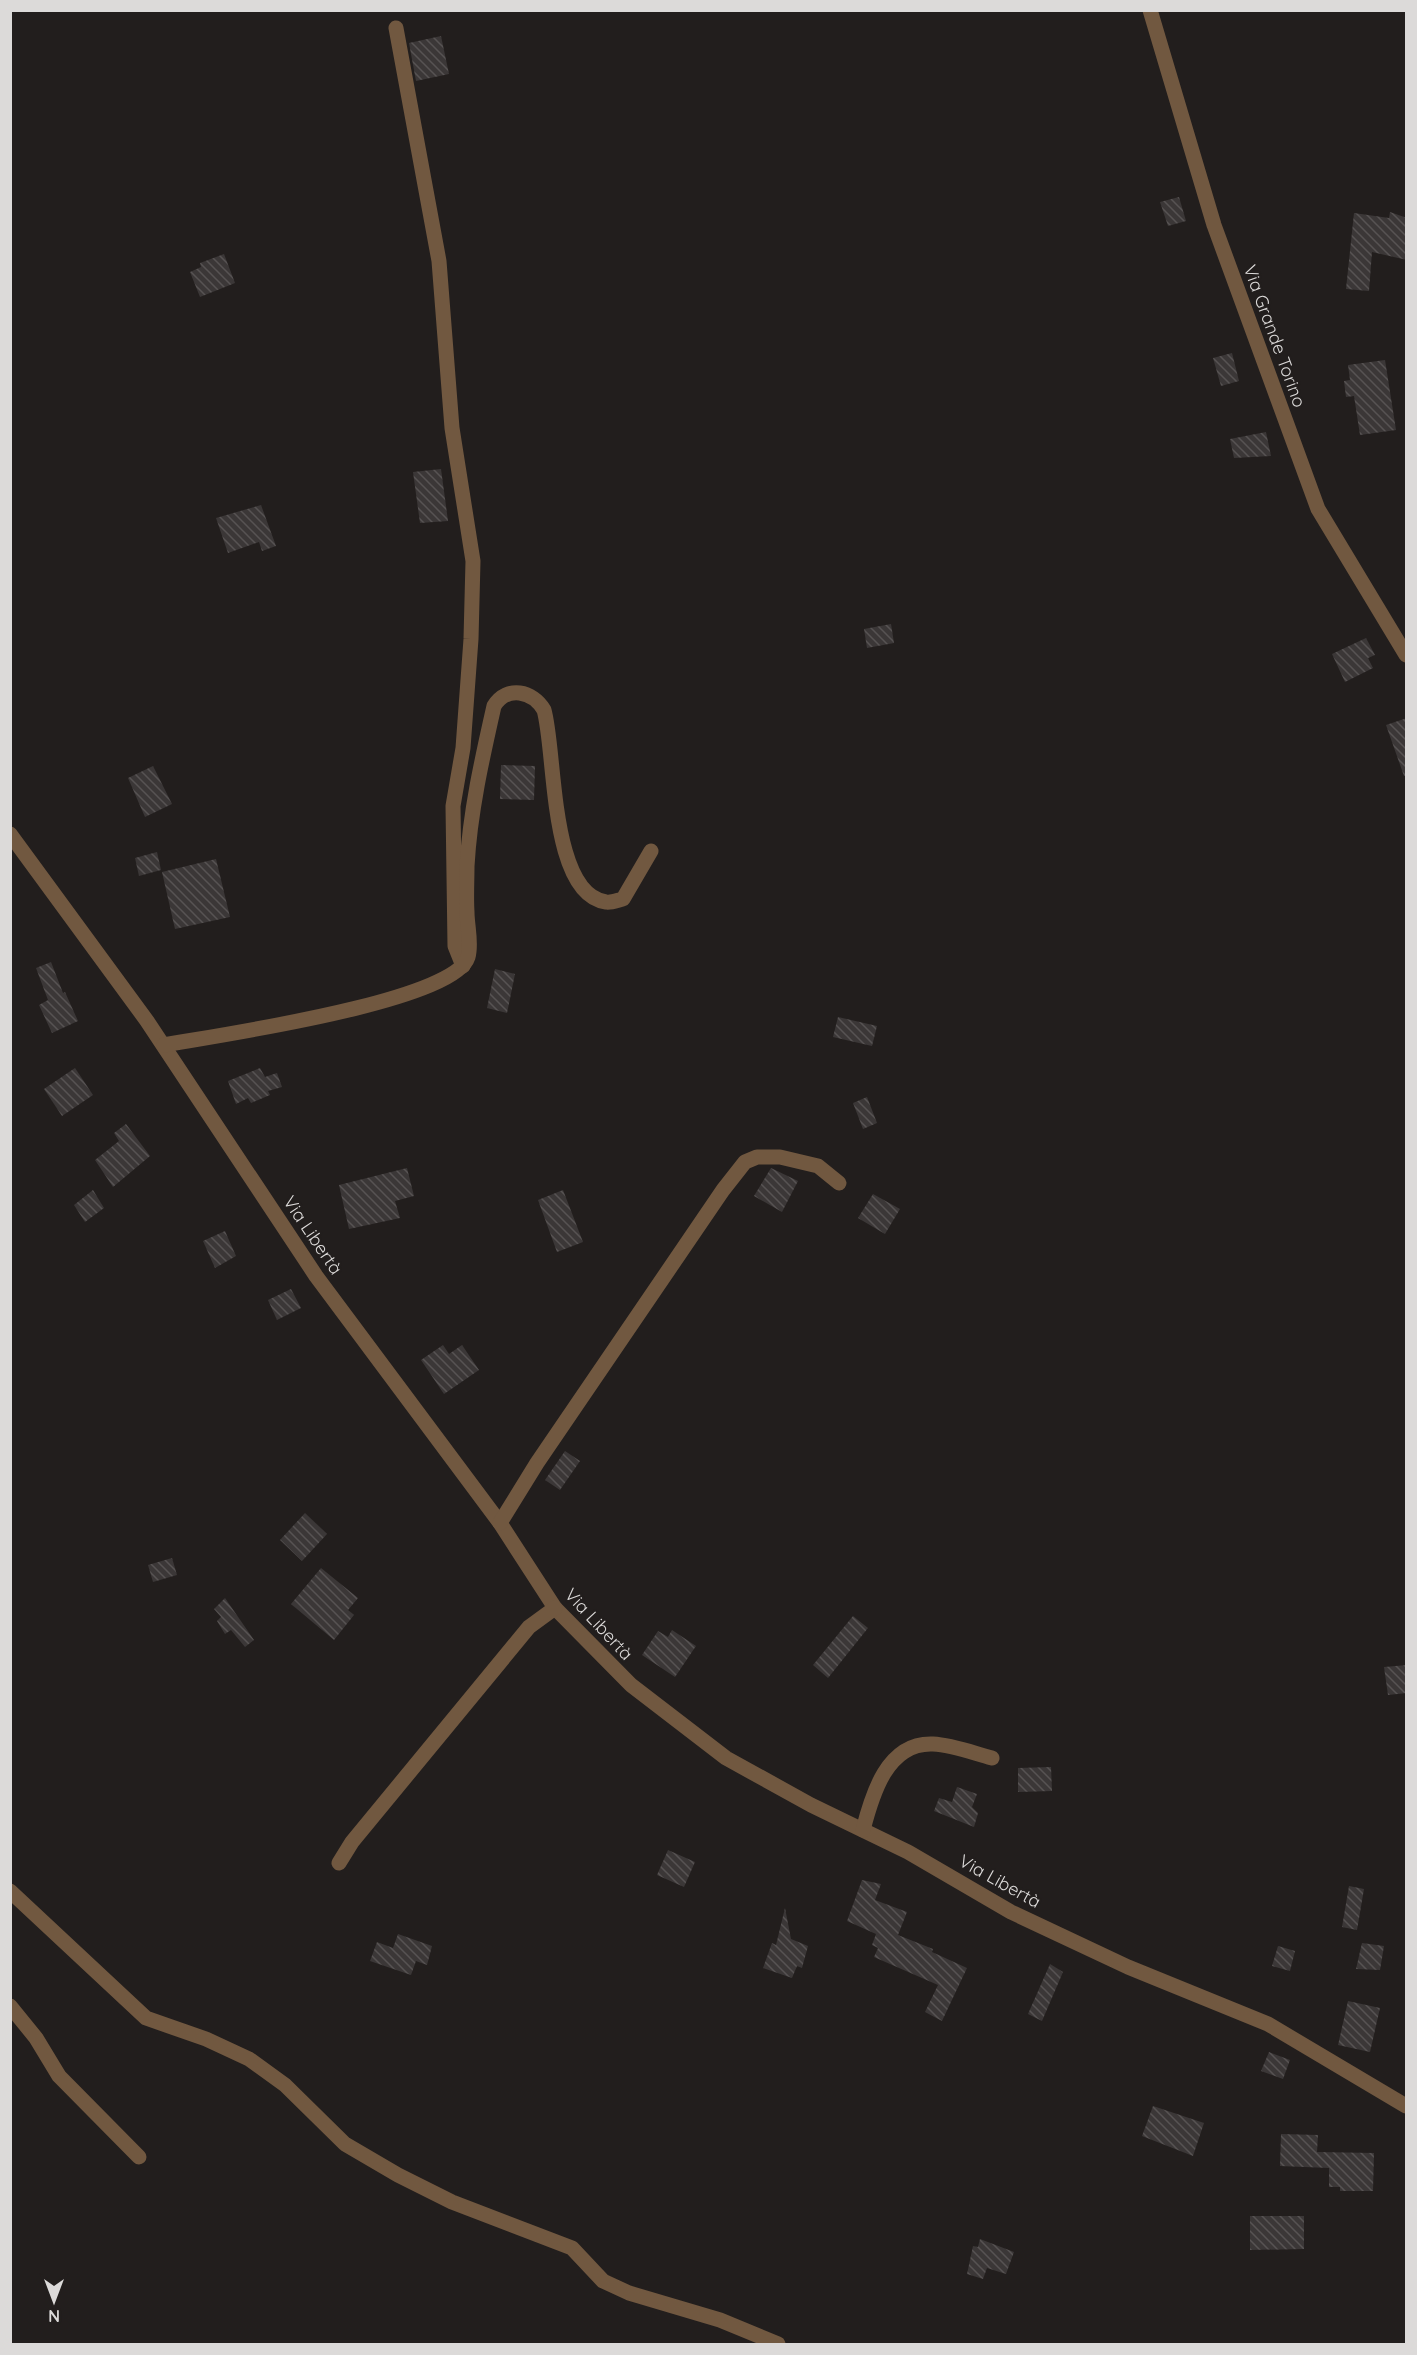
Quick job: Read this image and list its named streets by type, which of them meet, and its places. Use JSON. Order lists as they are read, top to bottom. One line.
{"streets":{"street":["Via Grande Torino","Via Libertà"]},"north":"bottom"}
